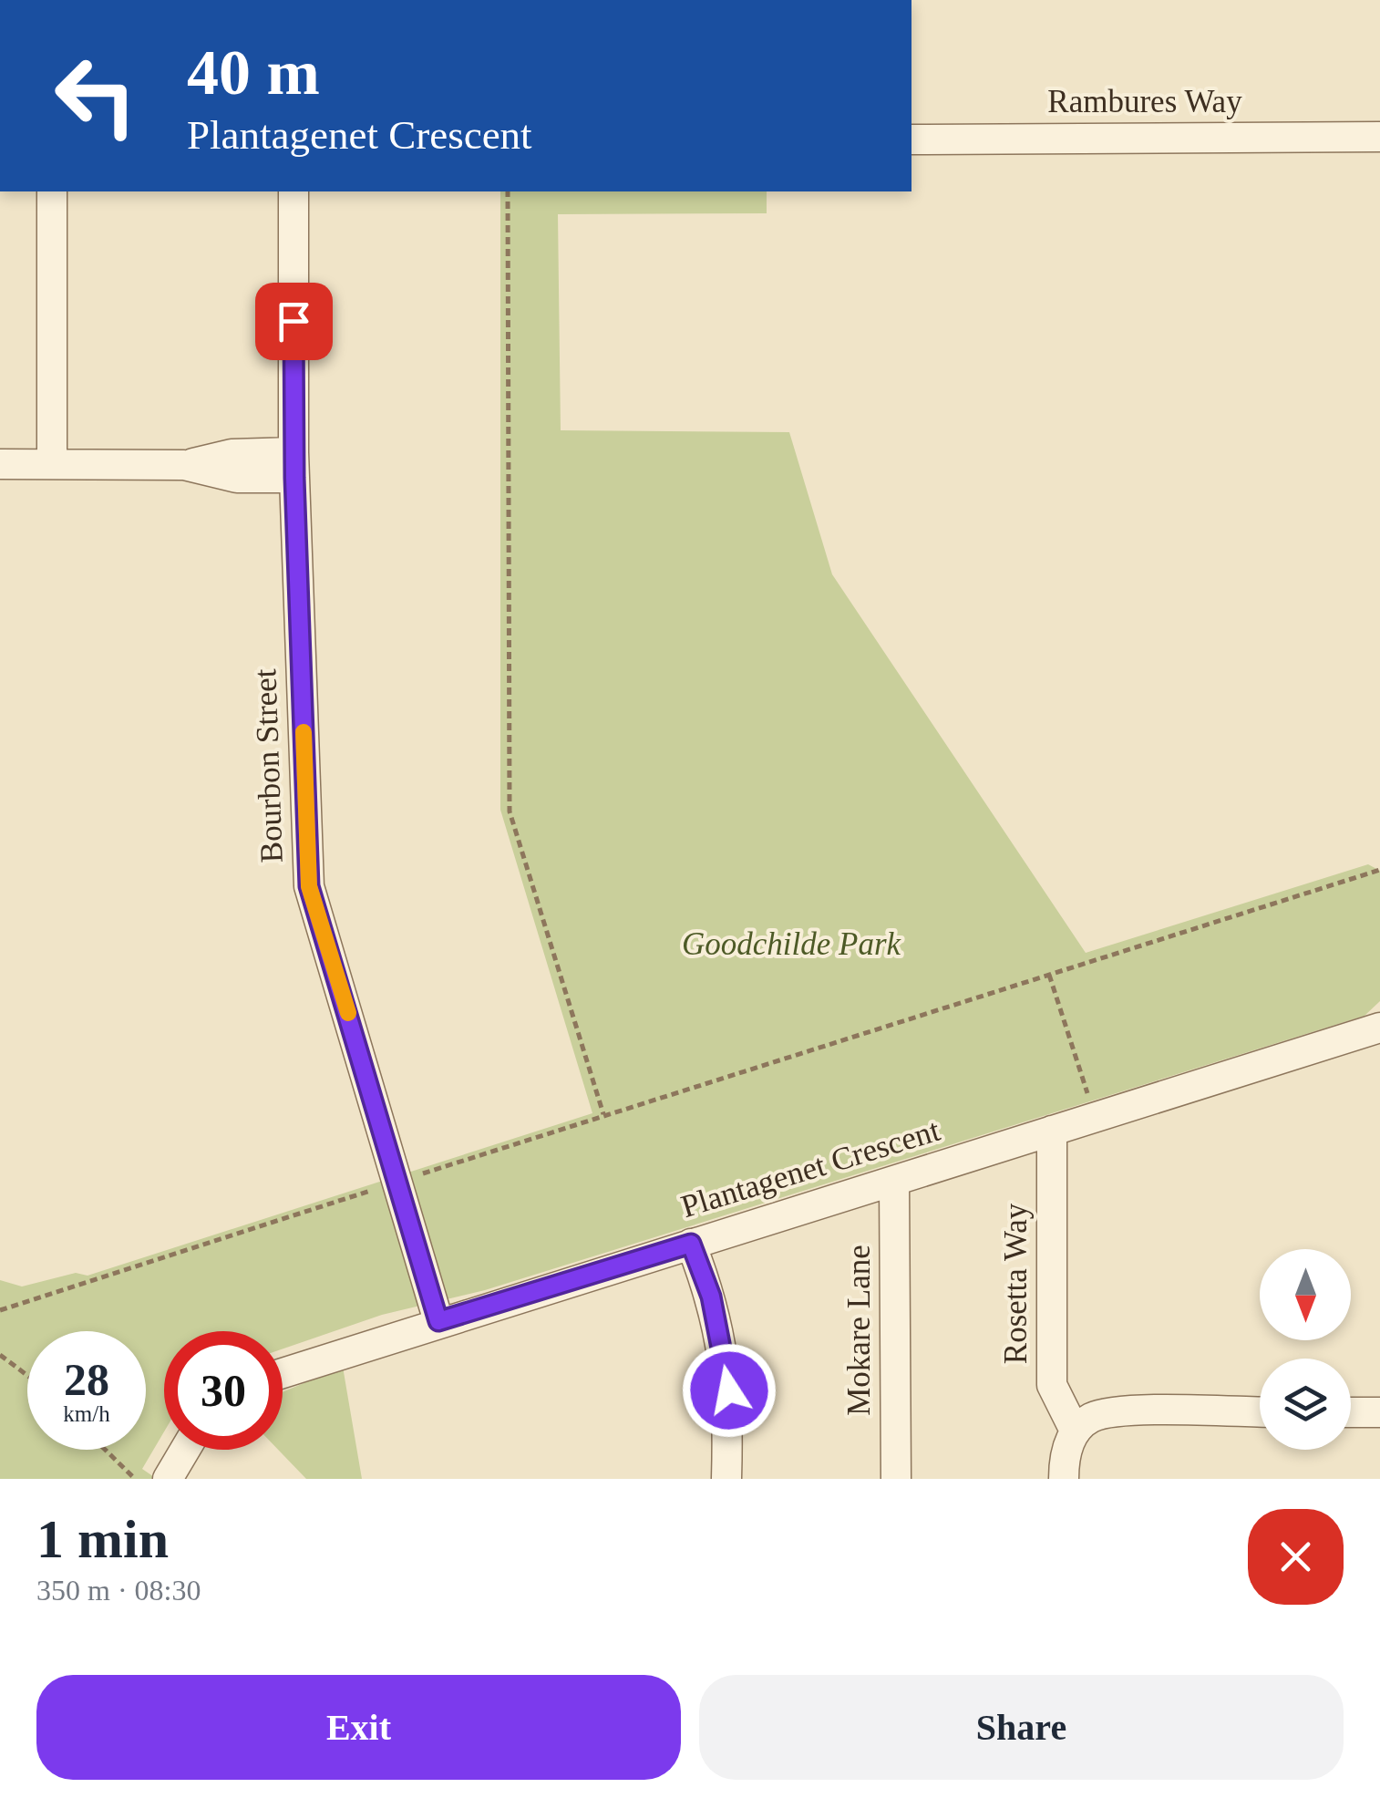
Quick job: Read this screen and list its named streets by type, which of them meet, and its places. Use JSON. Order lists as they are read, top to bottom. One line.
{"streets":{"street":["Rambures Way","Bourbon Street","Plantagenet Crescent","Rosetta Way","Mokare Lane"]},"crossings":[["Bourbon Street","Plantagenet Crescent"],["Plantagenet Crescent","Rosetta Way"],["Plantagenet Crescent","Mokare Lane"]],"parks":["Goodchilde Park"],"north":"bottom","page":{"turn":["40 m","Plantagenet Crescent"],"speed":"28 km/h","limit":"30","heading":["1 min","350 m · 08:30"],"buttons":["Exit","Share"]}}
